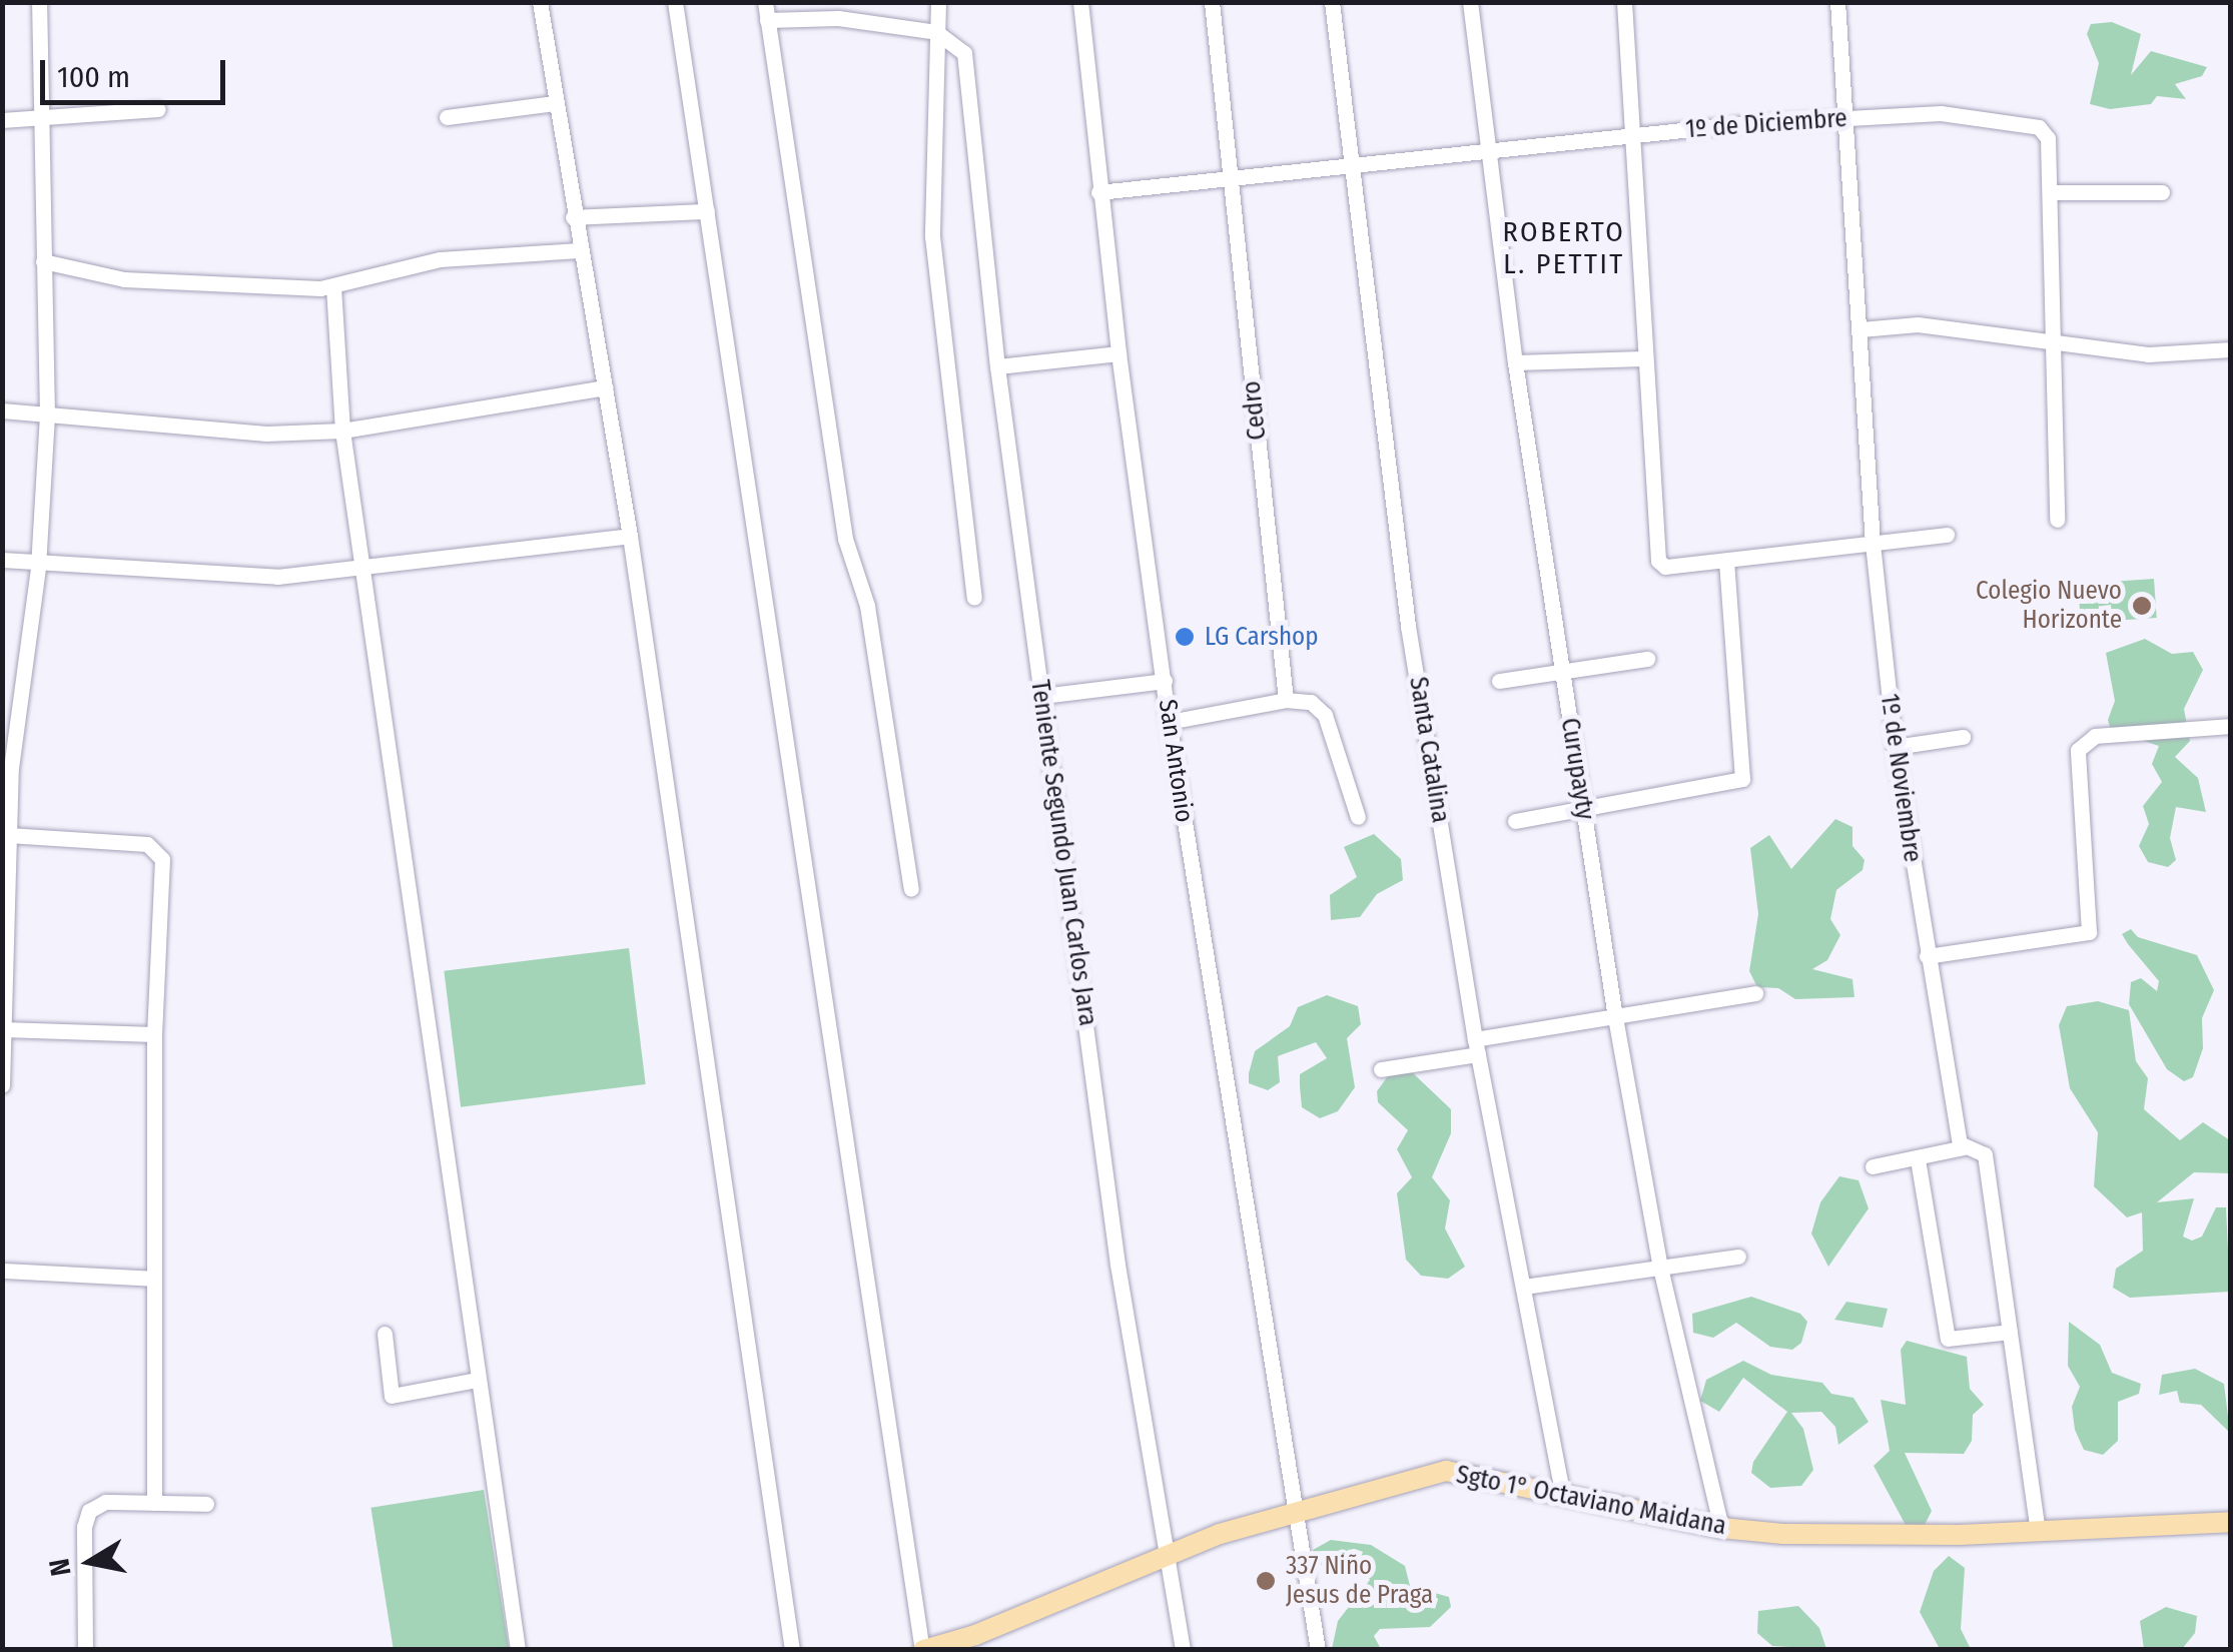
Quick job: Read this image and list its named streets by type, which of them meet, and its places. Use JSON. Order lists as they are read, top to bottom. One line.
{"streets":{"main road":["Sgto 1° Octaviano Maidana"],"street":["1º de Diciembre","Cedro","Santa Catalina","San Antonio","Curupayty","1º de Noviembre","Teniente Segundo Juan Carlos Jara"]},"crossings":[["1º de Diciembre","Cedro"],["1º de Diciembre","Santa Catalina"],["1º de Diciembre","San Antonio"],["1º de Diciembre","Curupayty"],["1º de Diciembre","1º de Noviembre"],["Santa Catalina","Sgto 1° Octaviano Maidana"],["San Antonio","Sgto 1° Octaviano Maidana"],["Curupayty","Sgto 1° Octaviano Maidana"],["1º de Noviembre","Sgto 1° Octaviano Maidana"],["Teniente Segundo Juan Carlos Jara","Sgto 1° Octaviano Maidana"]],"districts":["ROBERTO L. PETTIT"],"places":["Colegio Nuevo Horizonte","LG Carshop","337 Niño Jesus de Praga"],"scale_bar":"100 m","north":"left"}
